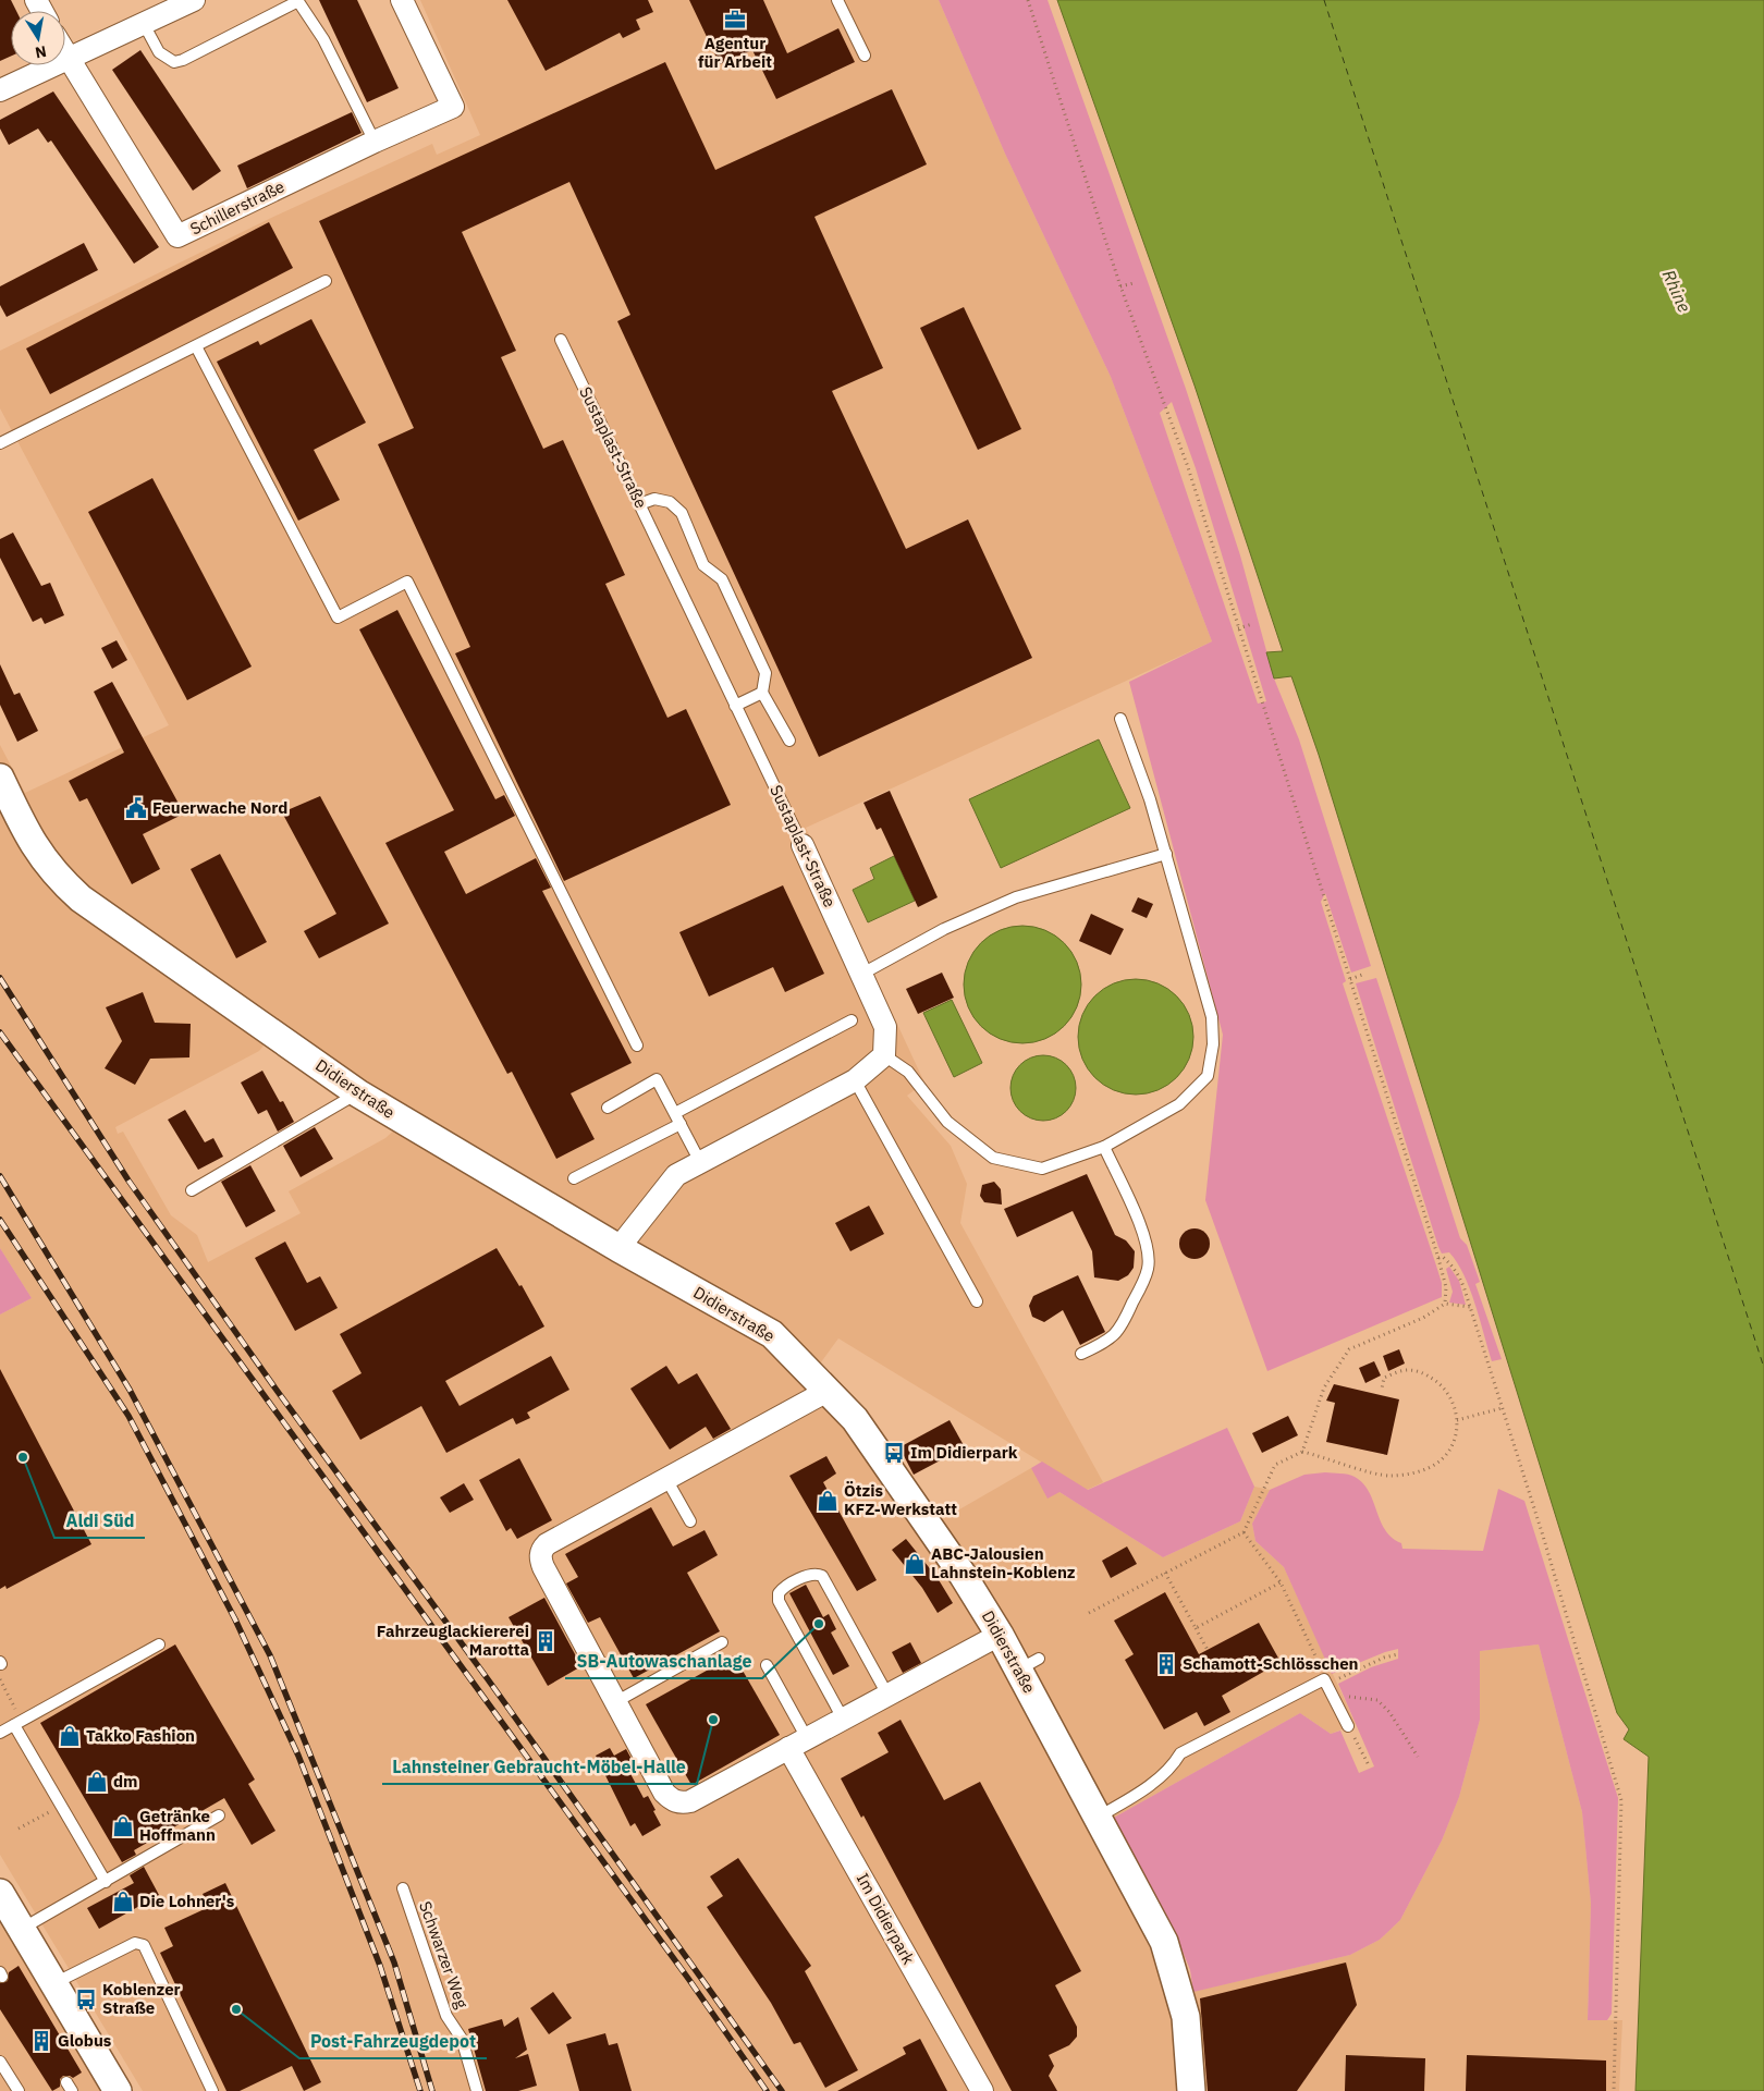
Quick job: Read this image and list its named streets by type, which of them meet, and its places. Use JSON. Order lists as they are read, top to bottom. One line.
{"streets":{"street":["Schillerstraße","Sustaplast-Straße","Didierstraße","Im Didierpark"],"lane":["Schwarzer Weg"]},"water":["Rhine"],"places":{"office":["Agentur für Arbeit"],"public building":["Feuerwache Nord"],"bus stop":["Im Didierpark","Koblenzer Straße"],"other":["Aldi Süd","SB-Autowaschanlage","Lahnsteiner Gebraucht-Möbel-Halle","Post-Fahrzeugdepot"],"shop":["Ötzis KFZ-Werkstatt","ABC-Jalousien Lahnstein-Koblenz","Takko Fashion","dm","Getränke Hoffmann","Die Lohner's"],"building":["Fahrzeuglackiererei Marotta","Schamott-Schlösschen","Globus"]},"north":"bottom"}
